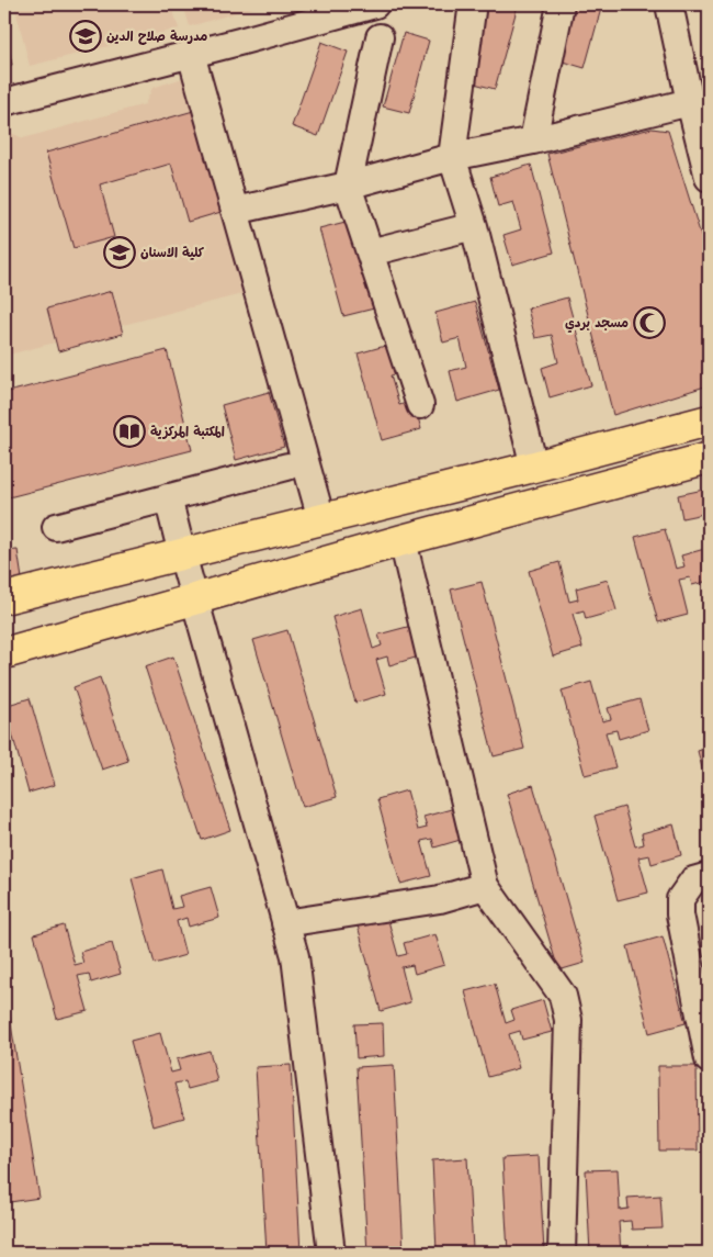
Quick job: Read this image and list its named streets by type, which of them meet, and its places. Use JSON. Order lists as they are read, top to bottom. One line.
{"places":{"school or university":["مدرسة صلاح الدين","كلية الاسنان"],"mosque":["مسجد بردي"],"library":["المكتبة المركزية"]}}
